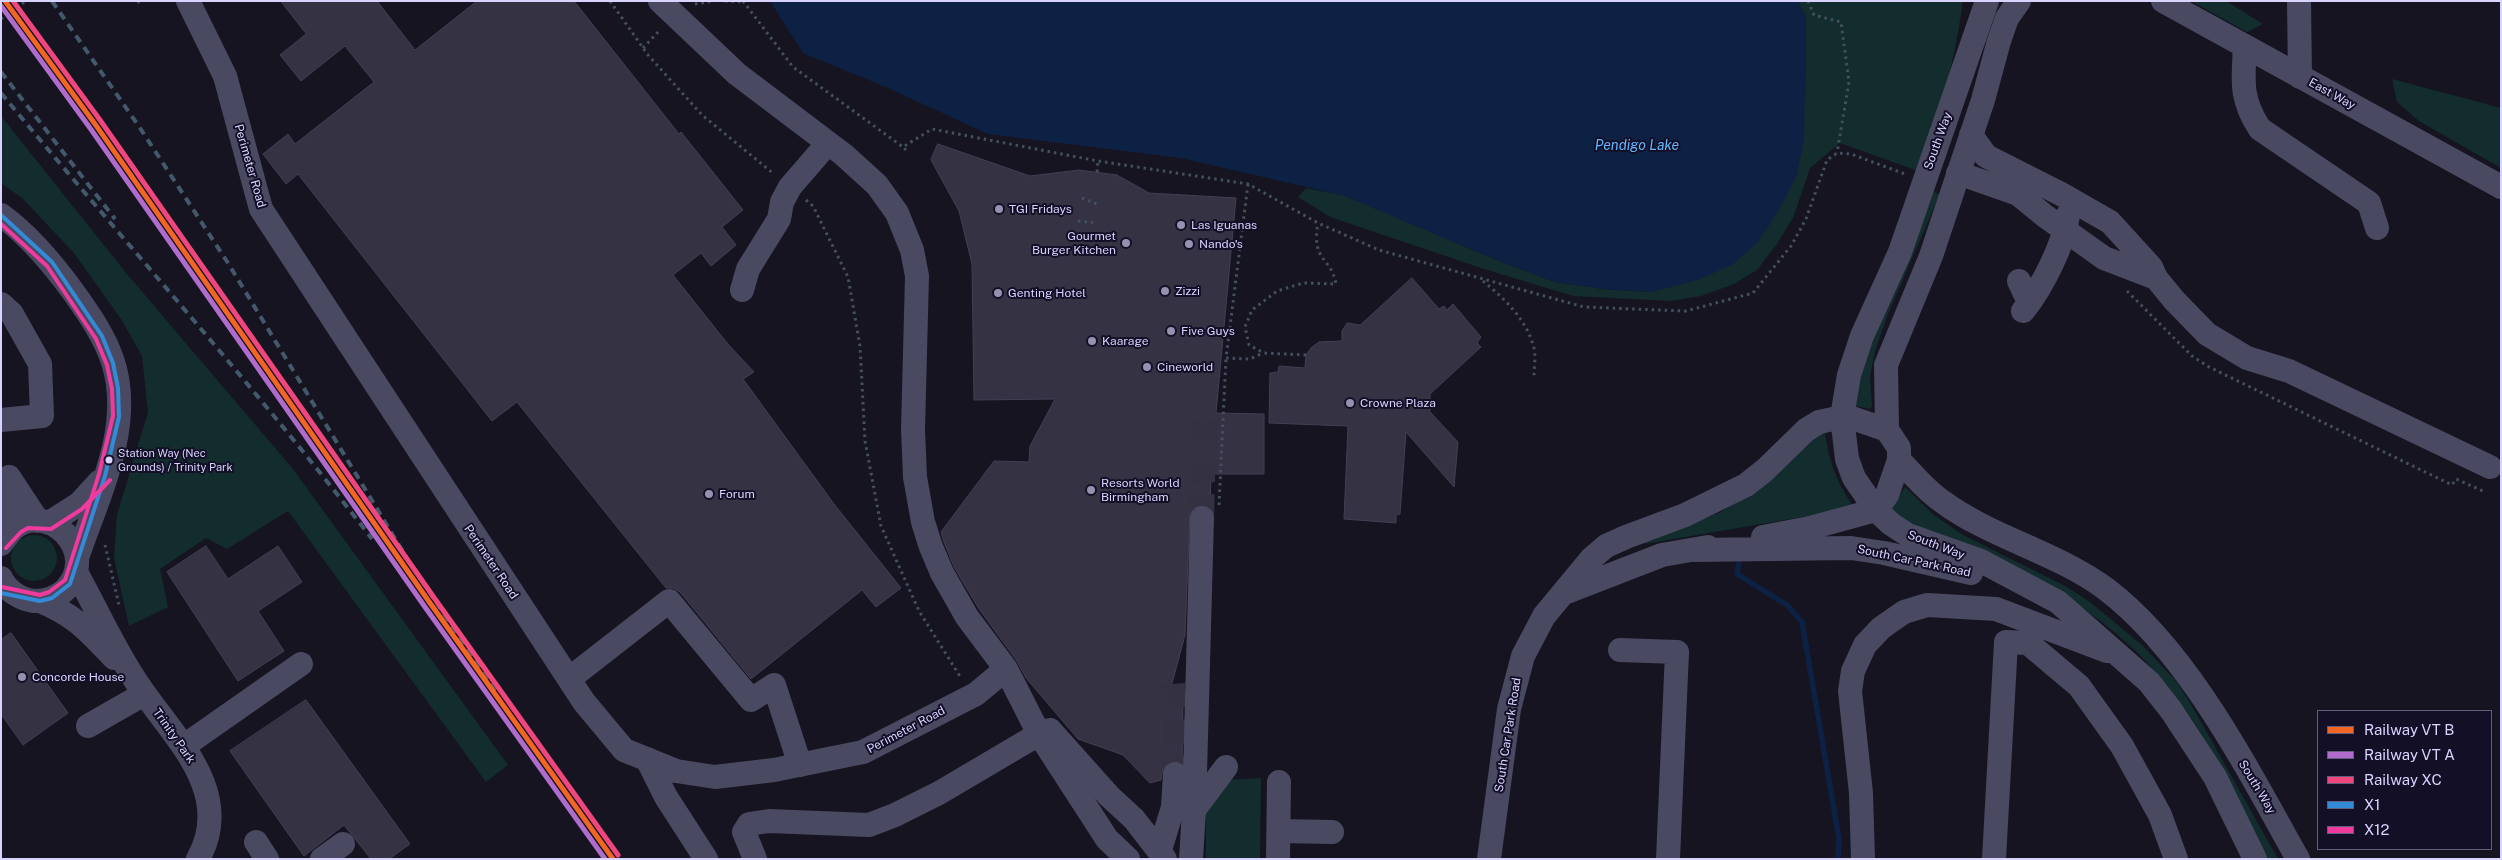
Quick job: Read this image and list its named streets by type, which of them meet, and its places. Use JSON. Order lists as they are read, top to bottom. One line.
{"streets":{"street":["East Way","South Way","Perimeter Road","South Car Park Road","Trinity Park"]},"crossings":[["South Way","South Car Park Road"]],"water":["Pendigo Lake"],"places":["TGI Fridays","Las Iguanas","Gourmet Burger Kitchen","Nando's","Zizzi","Genting Hotel","Five Guys","Kaarage","Cineworld","Crowne Plaza","Station Way (Nec Grounds) / Trinity Park","Resorts World Birmingham","Forum","Concorde House"],"lines":["rail line XC","transit line X1","transit line X12"],"legend":["Railway VT B","Railway VT A","Railway XC","X1","X12"]}
